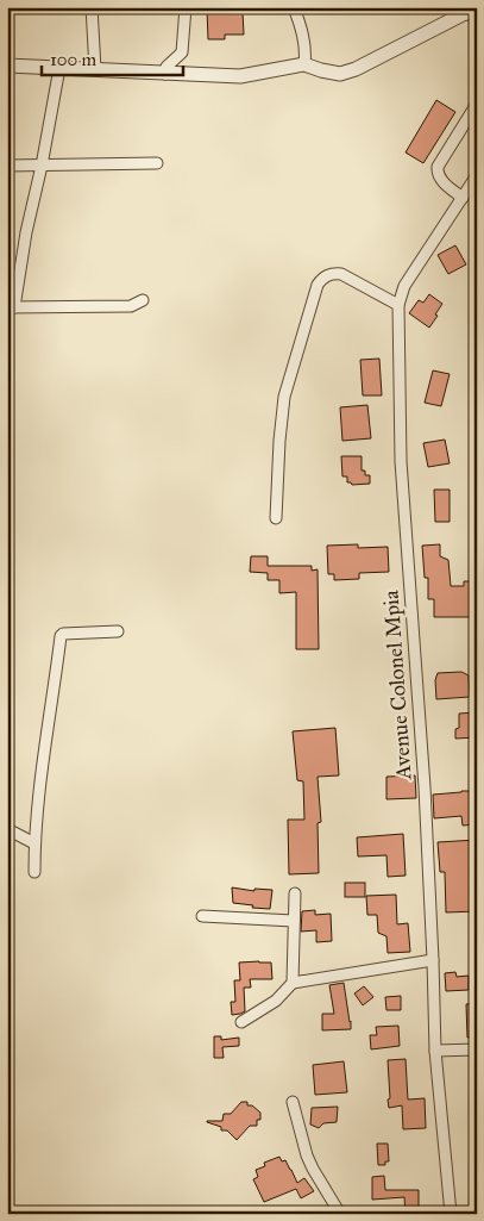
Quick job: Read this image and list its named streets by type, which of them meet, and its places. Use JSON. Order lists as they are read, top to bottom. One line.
{"streets":{"street":["Avenue Colonel Mpia"]},"scale_bar":"100 m"}
